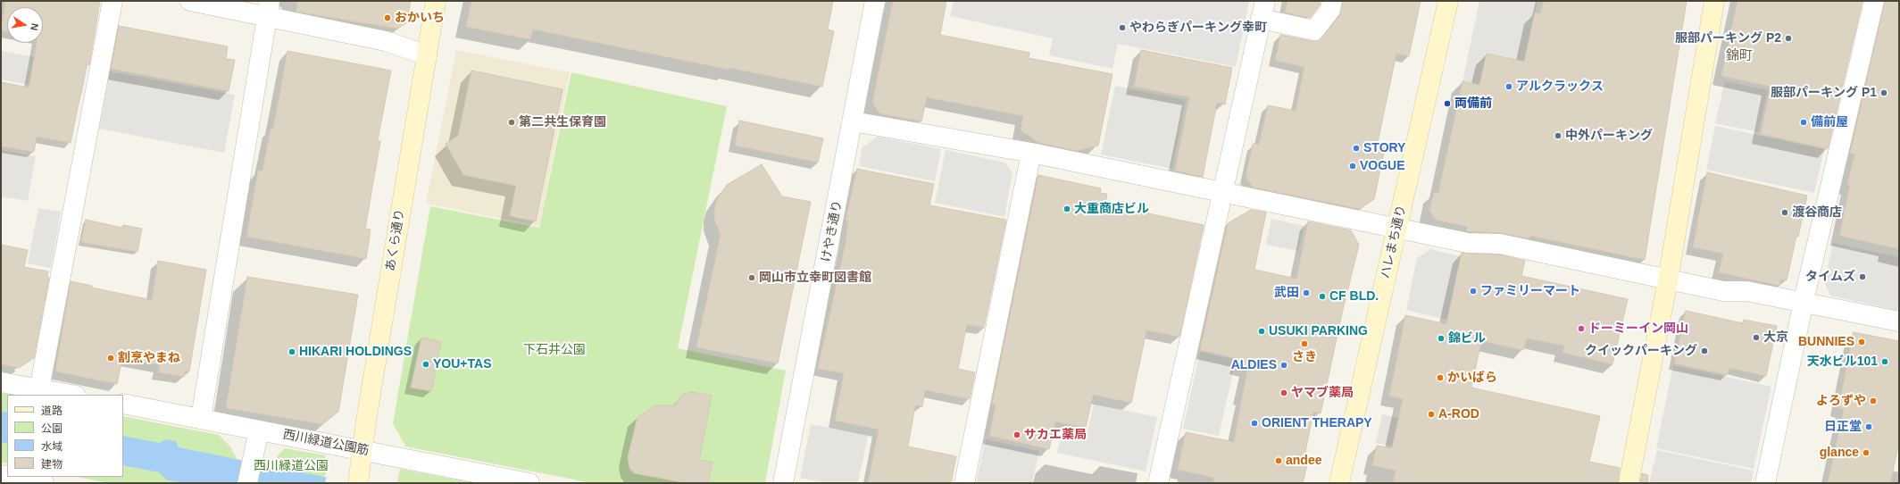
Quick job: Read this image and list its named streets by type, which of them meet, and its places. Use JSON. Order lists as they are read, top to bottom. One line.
{"streets":{"street":["けやき通り","あくら通り","ハレまち通り","西川緑道公園筋"]},"crossings":[["あくら通り","西川緑道公園筋"]],"districts":["錦町"],"parks":["下石井公園","西川緑道公園"],"places":["おかいち","やわらぎパーキング幸町","服部パーキング P2","アルクラックス","服部パーキング P1","両備前","第二共生保育園","備前屋","中外パーキング","STORY","VOGUE","大重商店ビル","渡谷商店","タイムズ","岡山市立幸町図書館","ファミリーマート","武田","CF BLD.","ドーミーイン岡山","USUKI PARKING","大京","錦ビル","BUNNIES","さき","クイックパーキング","HIKARI HOLDINGS","割烹やまね","天水ビル101","YOU+TAS","ALDIES","かいばら","ヤマブ薬局","よろずや","A-ROD","ORIENT THERAPY","日正堂","サカエ薬局","glance","andee"],"legend":["道路","公園","水域","建物"],"north":"right"}
